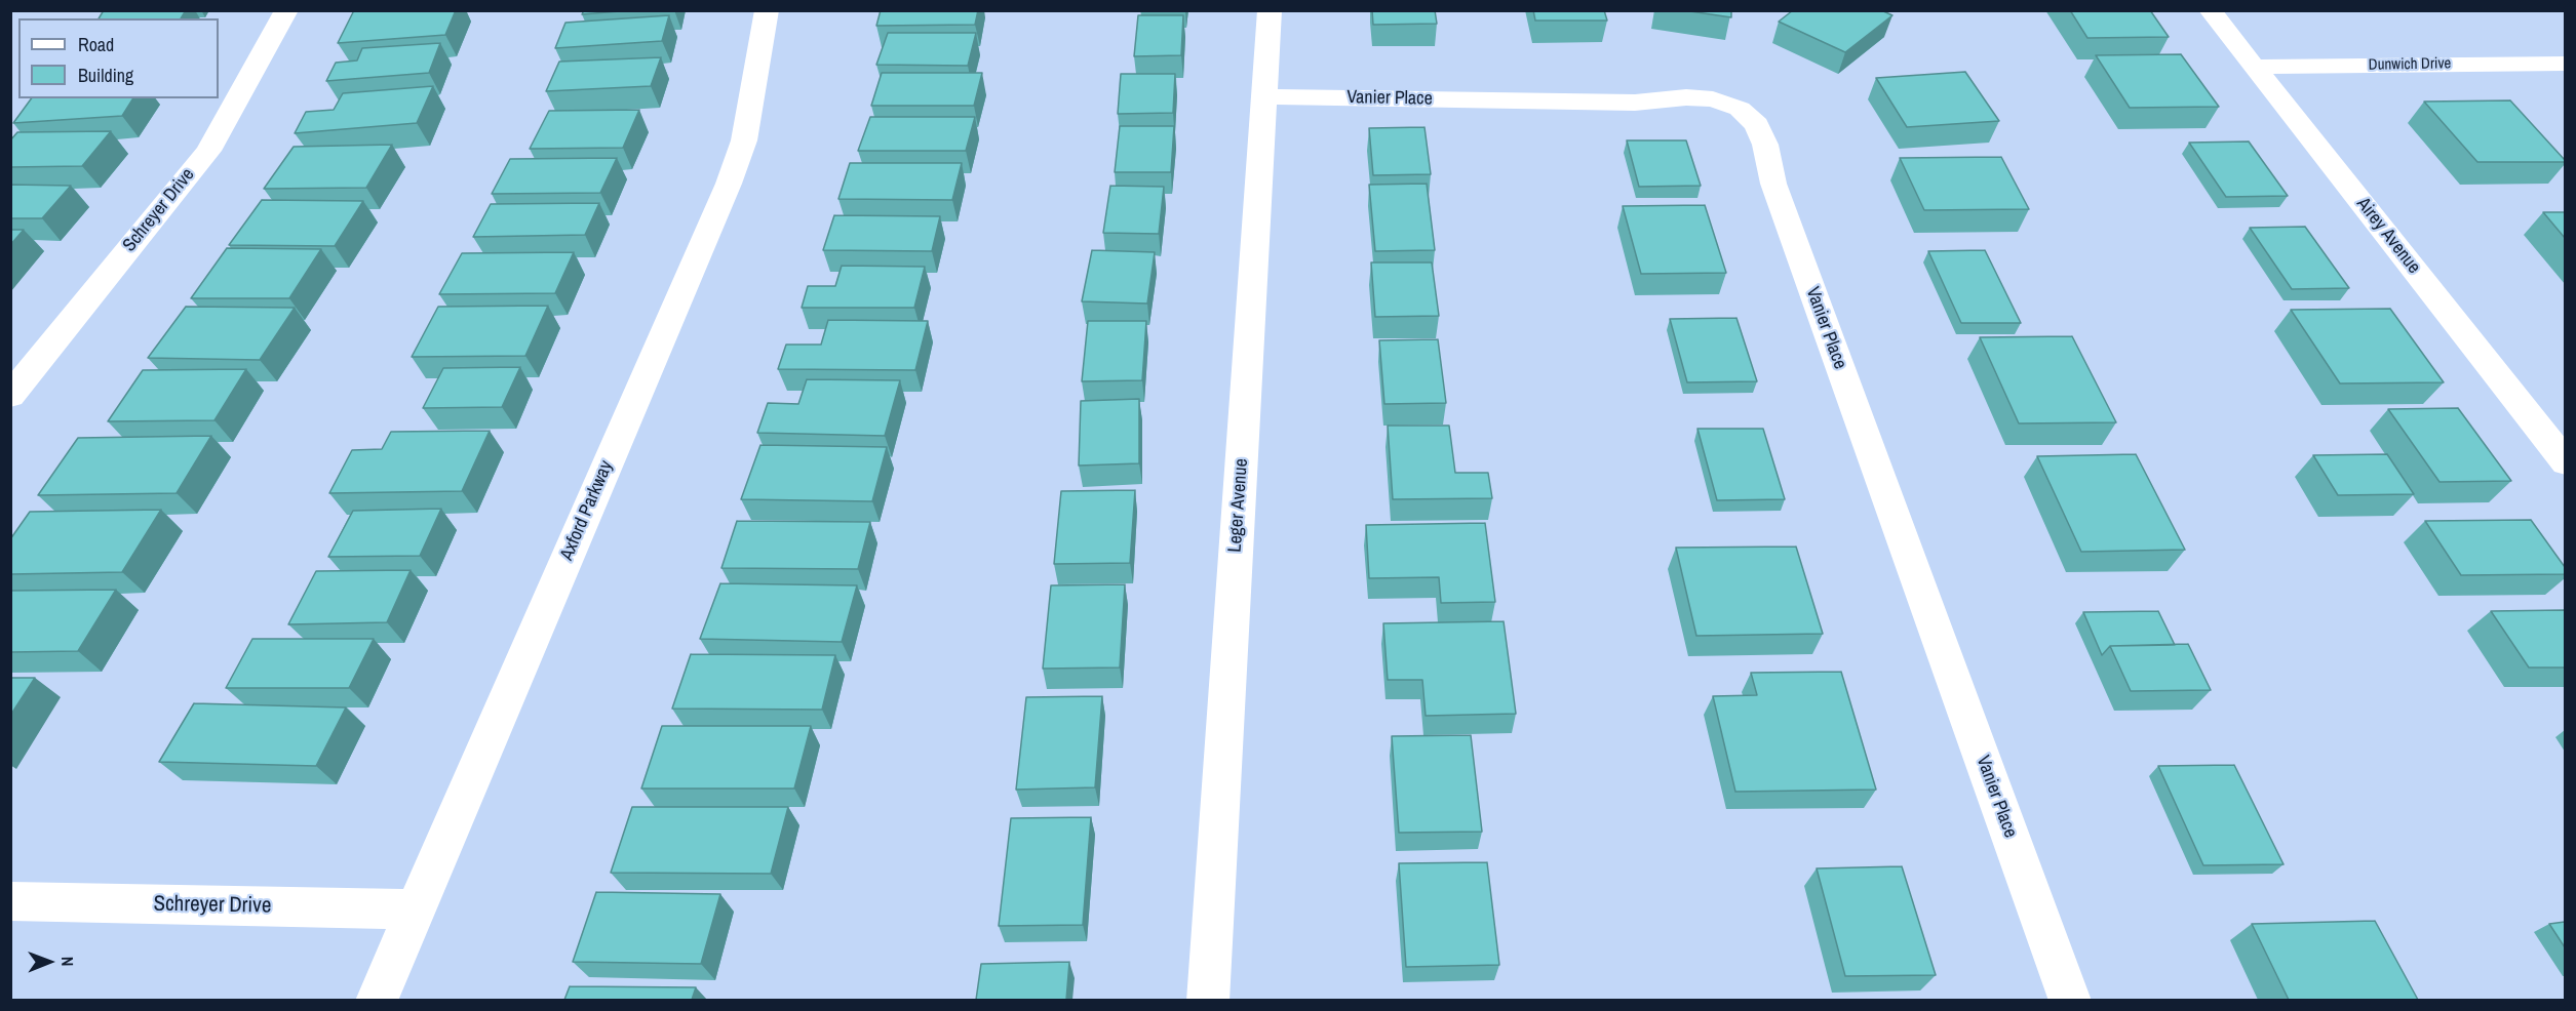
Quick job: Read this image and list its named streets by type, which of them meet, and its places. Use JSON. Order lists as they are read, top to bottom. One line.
{"streets":{"street":["Dunwich Drive","Vanier Place","Schreyer Drive","Airey Avenue","Leger Avenue","Axford Parkway"]},"crossings":[["Dunwich Drive","Airey Avenue"],["Vanier Place","Leger Avenue"],["Schreyer Drive","Axford Parkway"]],"legend":["Road","Building"],"north":"right"}
